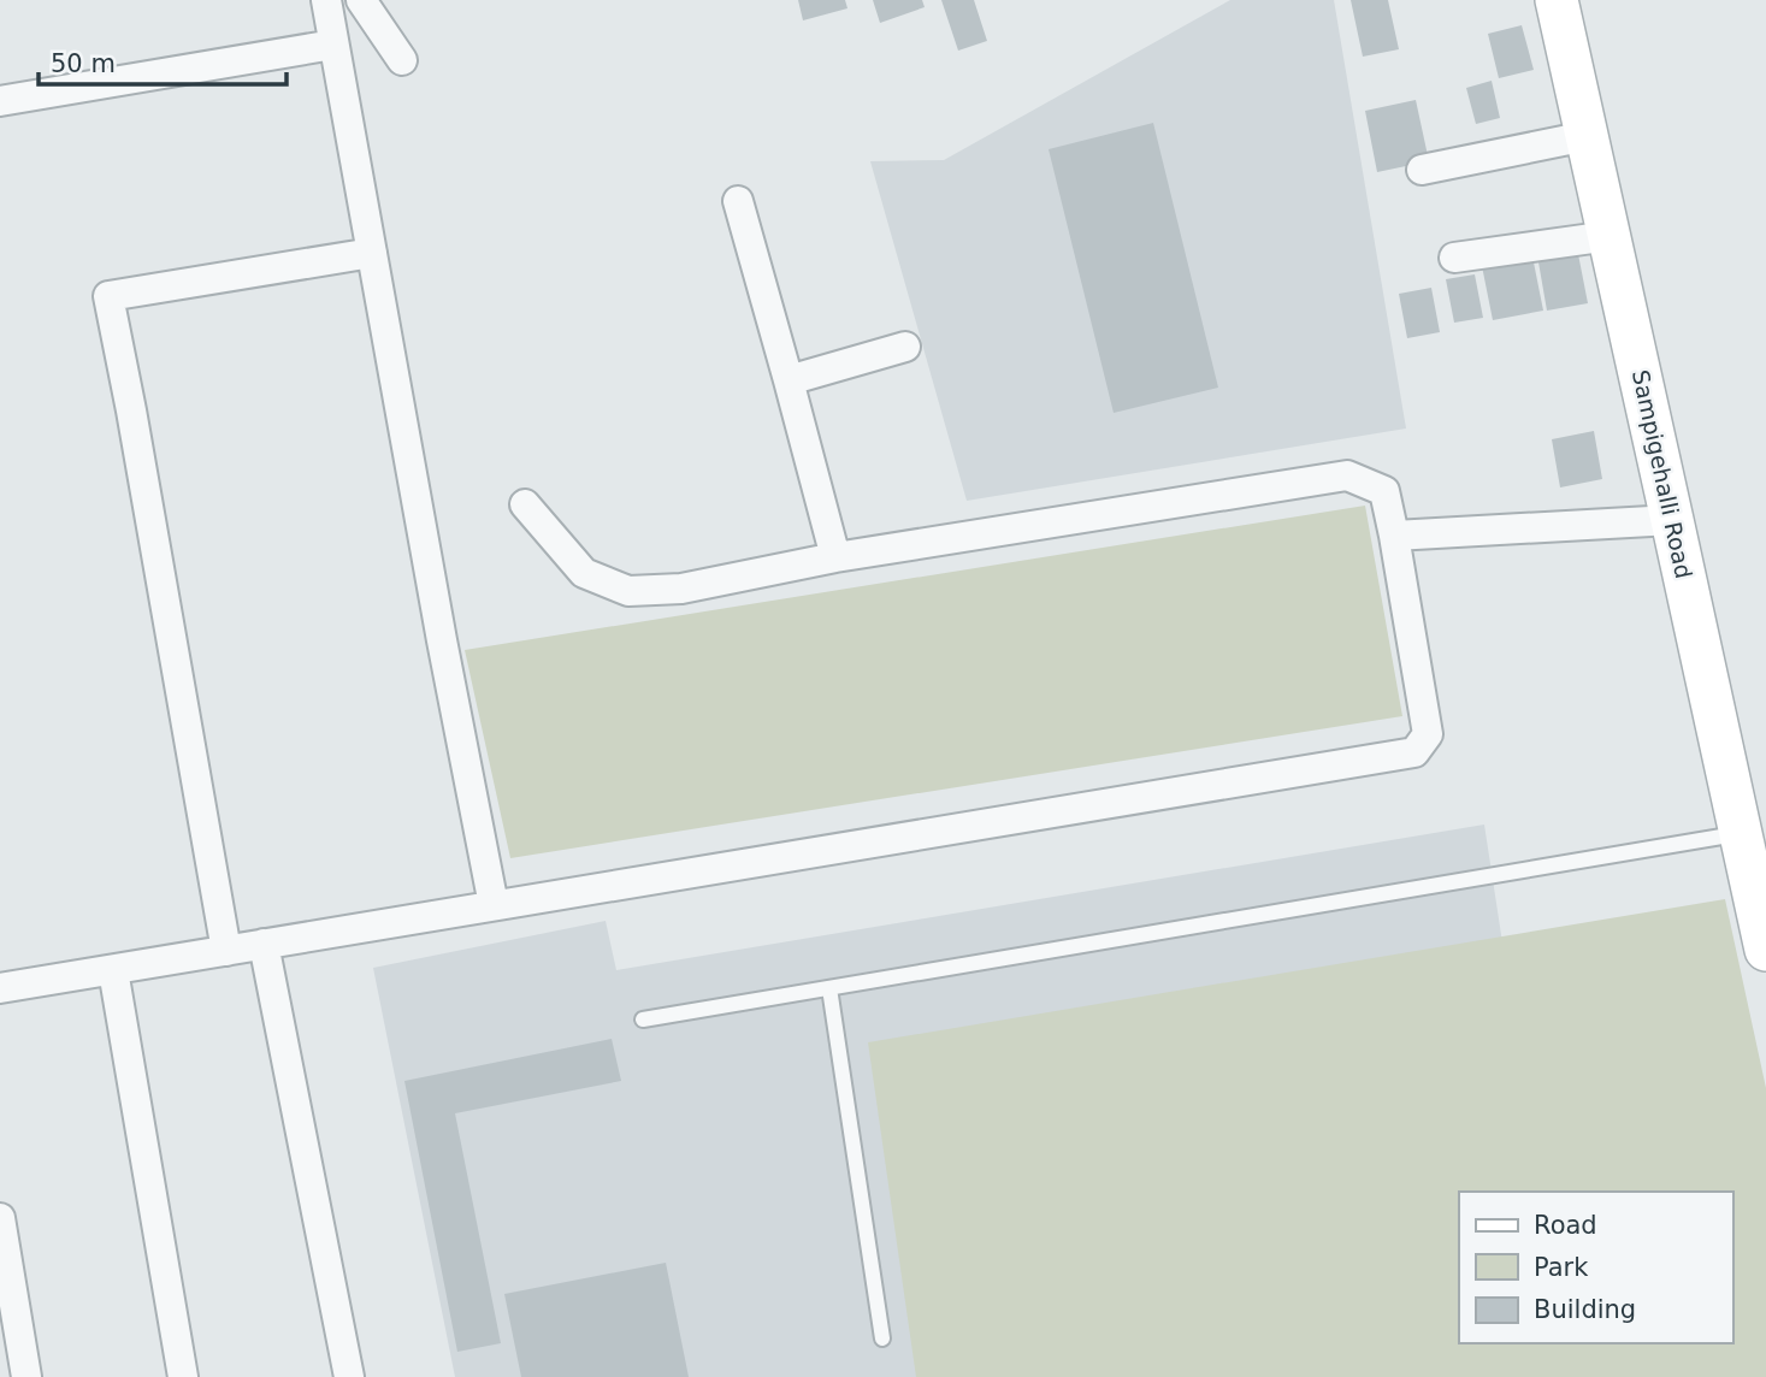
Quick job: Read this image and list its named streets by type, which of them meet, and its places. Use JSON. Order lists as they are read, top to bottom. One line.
{"streets":{"street":["Sampigehalli Road"]},"legend":["Road","Park","Building"],"scale_bar":"50 m"}
